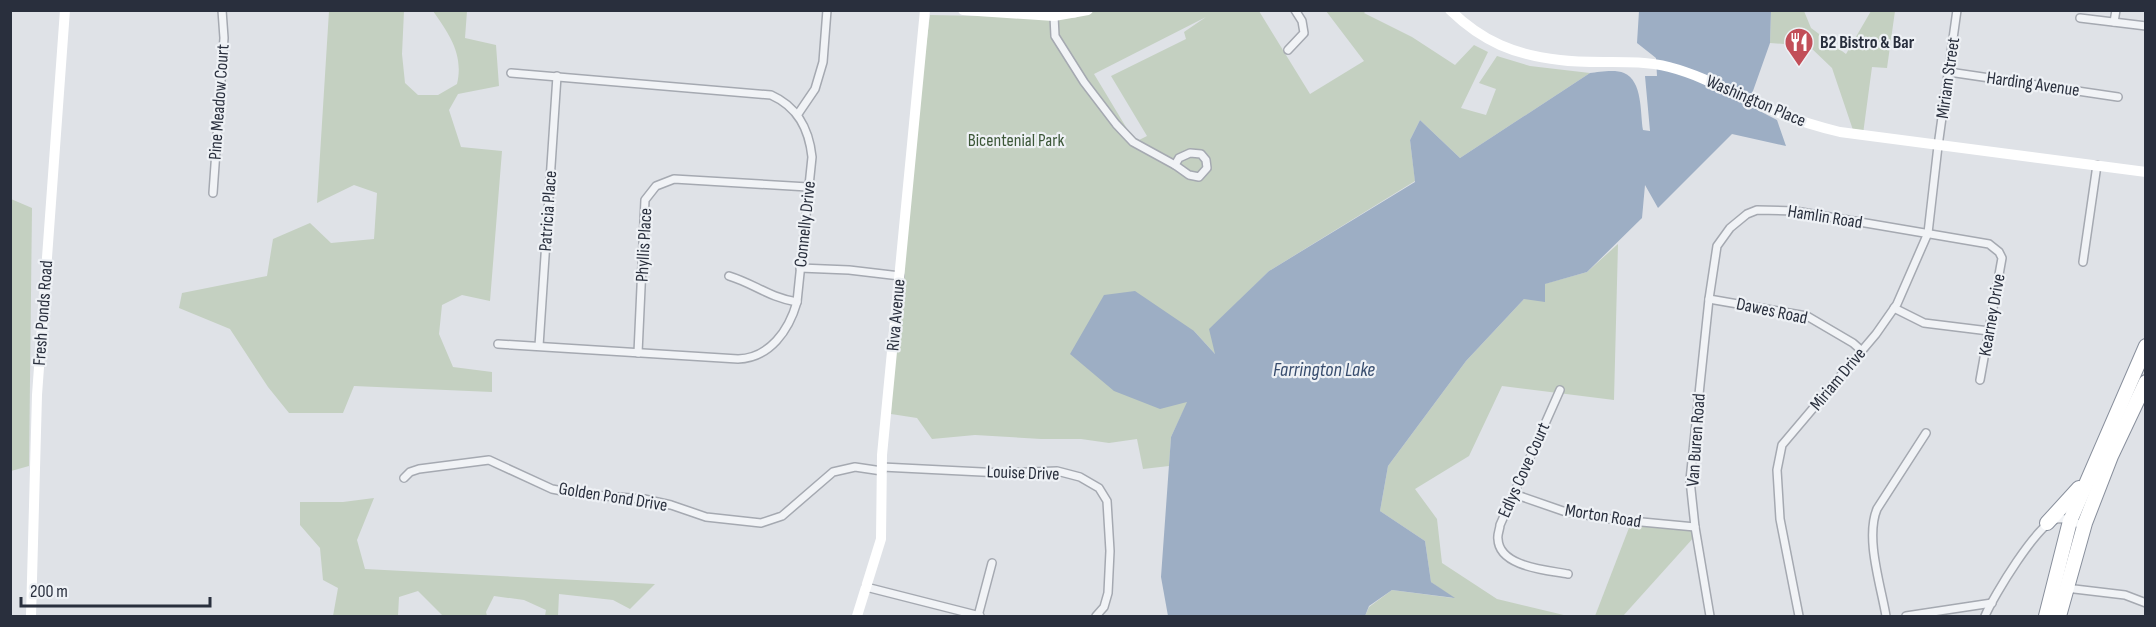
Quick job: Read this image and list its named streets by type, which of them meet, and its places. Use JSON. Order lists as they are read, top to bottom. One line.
{"streets":{"street":["Miriam Street","Harding Avenue","Washington Place","Pine Meadow Court","Patricia Place","Hamlin Road","Connelly Drive","Phyllis Place","Dawes Road","Fresh Ponds Road","Riva Avenue","Kearney Drive","Miriam Drive","Van Buren Road","Edlys Cove Court","Louise Drive","Golden Pond Drive","Morton Road"]},"crossings":[["Miriam Street","Harding Avenue"],["Miriam Street","Washington Place"],["Miriam Street","Miriam Drive"],["Washington Place","Miriam Drive"],["Patricia Place","Connelly Drive"],["Hamlin Road","Dawes Road"],["Hamlin Road","Kearney Drive"],["Hamlin Road","Miriam Drive"],["Hamlin Road","Van Buren Road"],["Connelly Drive","Phyllis Place"],["Dawes Road","Miriam Drive"],["Dawes Road","Van Buren Road"],["Riva Avenue","Louise Drive"],["Riva Avenue","Golden Pond Drive"],["Van Buren Road","Morton Road"],["Edlys Cove Court","Morton Road"],["Louise Drive","Golden Pond Drive"]],"water":["Farrington Lake"],"parks":["Bicentenial Park"],"places":{"restaurant":["B2 Bistro & Bar"]},"scale_bar":"200 m"}
